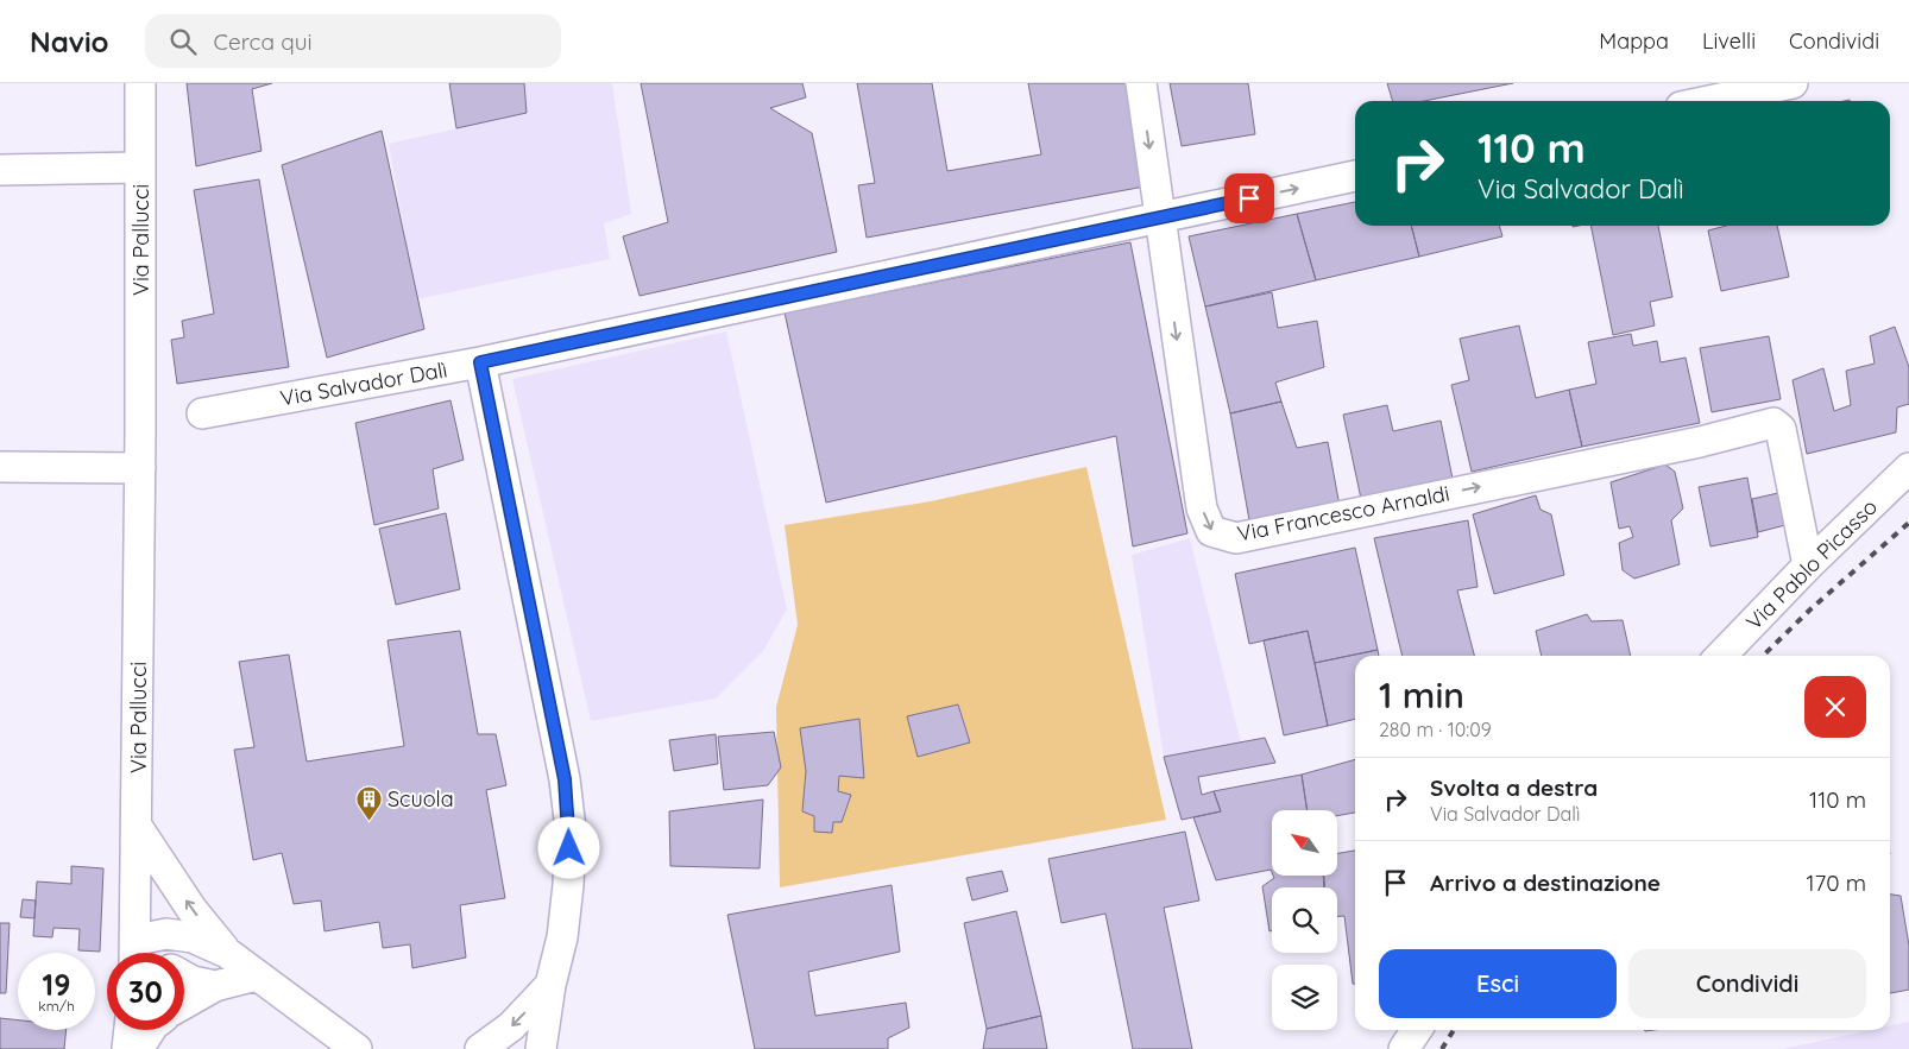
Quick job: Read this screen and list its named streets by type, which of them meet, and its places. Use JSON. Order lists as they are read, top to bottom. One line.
{"streets":{"street":["Via Pallucci","Via Salvador Dalì","Via Francesco Arnaldi","Via Pablo Picasso"]},"crossings":[["Via Salvador Dalì","Via Francesco Arnaldi"],["Via Francesco Arnaldi","Via Pablo Picasso"]],"places":{"building":["Scuola"]},"north":"top left","page":{"header":"Navio","search":"Cerca qui","nav":["Mappa","Livelli","Condividi"],"turn":["110 m","Via Salvador Dalì"],"heading":["1 min","280 m · 10:09"],"list":[{"name":"Svolta a destra","note":"Via Salvador Dalì","value":"110 m"},{"name":"Arrivo a destinazione","value":"170 m"}],"buttons":["Esci","Condividi"],"speed":"19 km/h","limit":"30"}}
